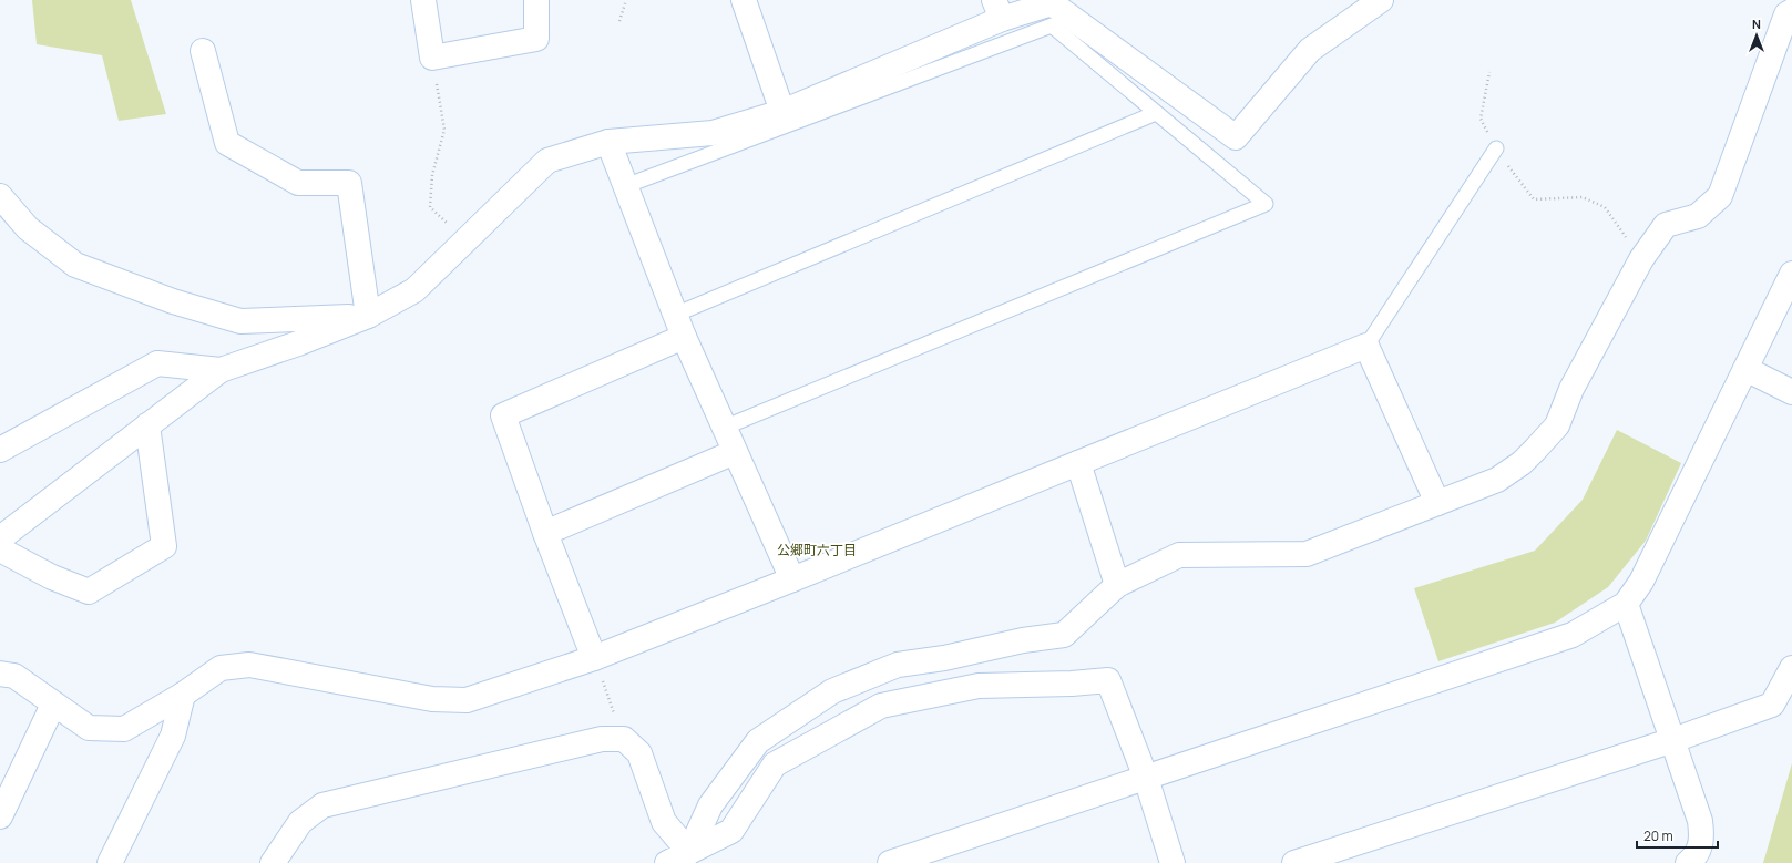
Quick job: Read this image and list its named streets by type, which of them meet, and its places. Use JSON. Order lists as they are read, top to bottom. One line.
{"districts":["公郷町六丁目"],"scale_bar":"20 m","north":"top"}
